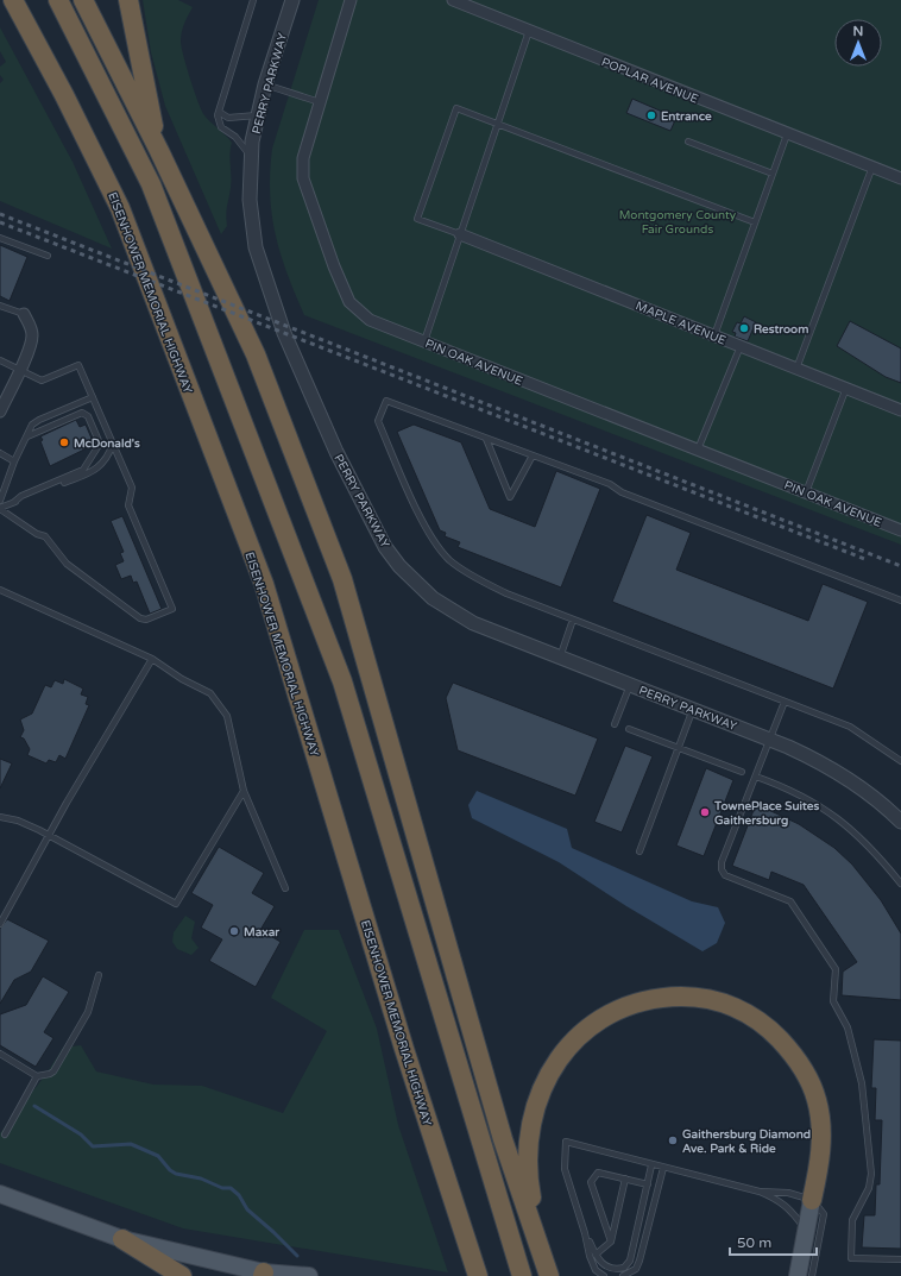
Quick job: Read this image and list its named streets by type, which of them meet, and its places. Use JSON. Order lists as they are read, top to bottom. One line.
{"streets":{"highway":["EISENHOWER MEMORIAL HIGHWAY"],"street":["POPLAR AVENUE","PERRY PARKWAY","MAPLE AVENUE","PIN OAK AVENUE"]},"parks":["Montgomery County Fair Grounds"],"places":["Entrance","Restroom","McDonald's","TownePlace Suites Gaithersburg","Maxar","Gaithersburg Diamond Ave. Park & Ride"],"scale_bar":"50 m","north":"top"}
